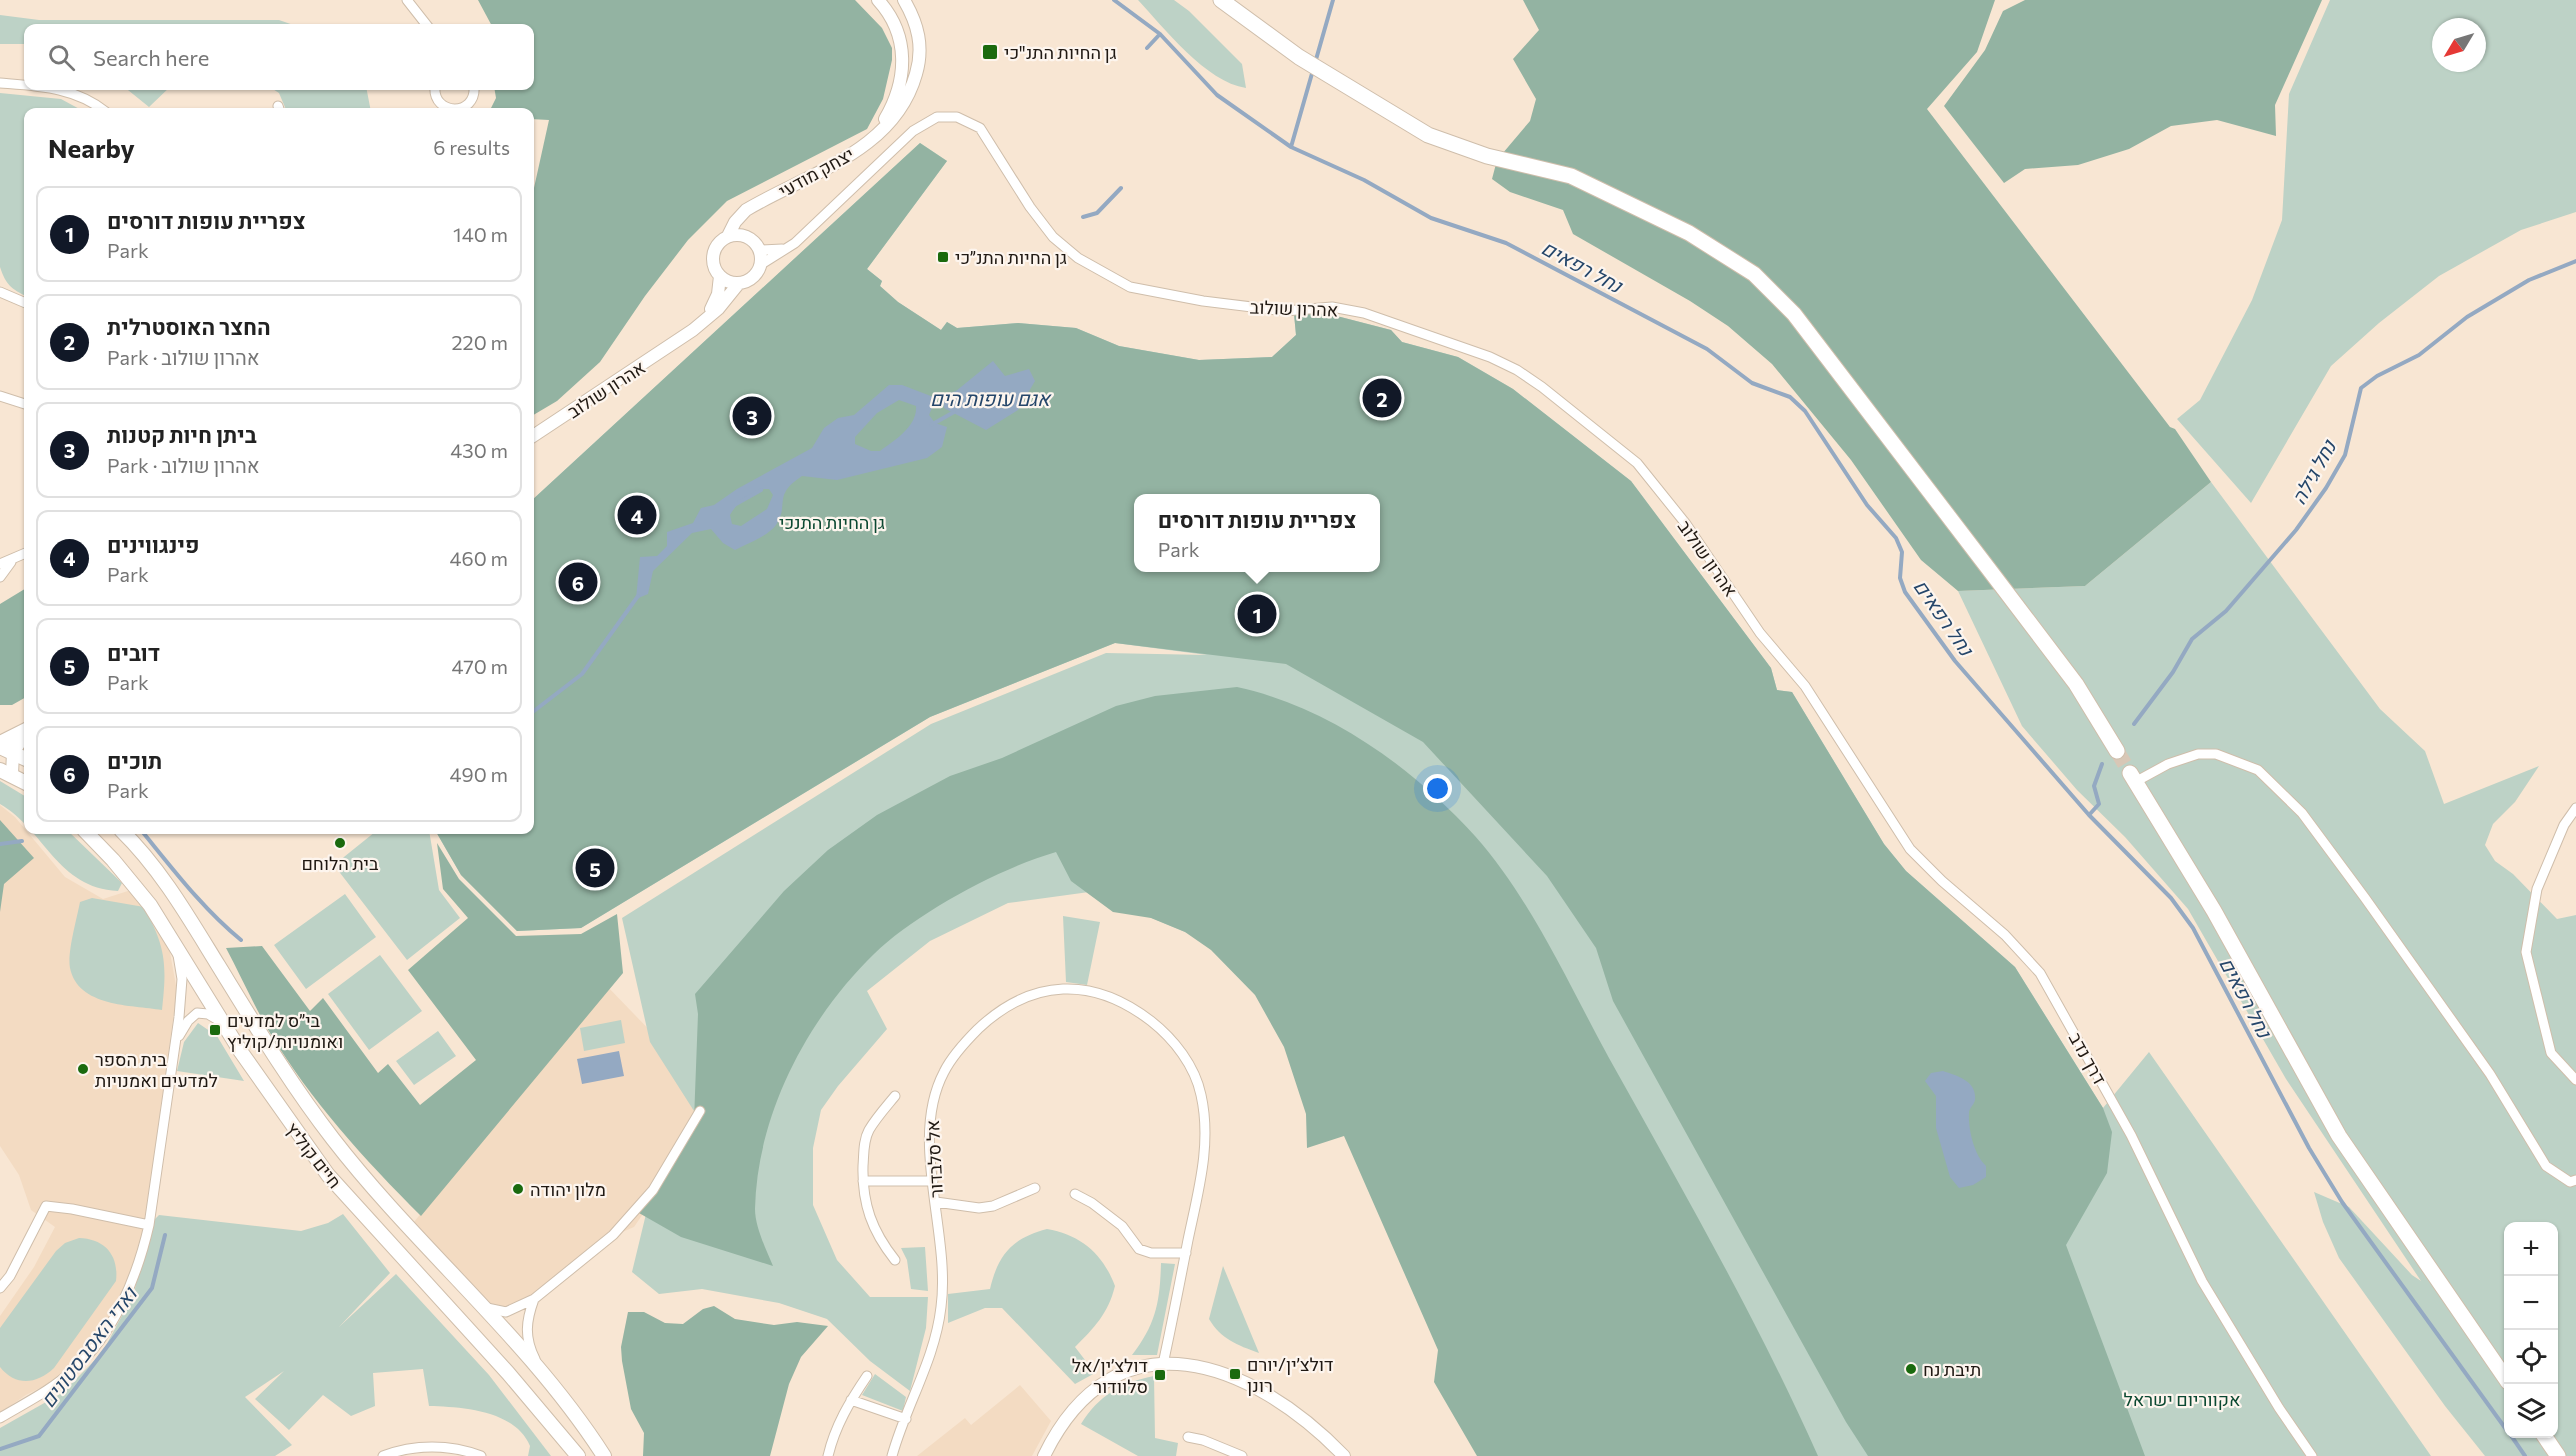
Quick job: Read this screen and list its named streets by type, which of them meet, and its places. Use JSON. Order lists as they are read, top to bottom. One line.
{"streets":{"main road":["חיים קוליץ"],"street":["יצחק מודעי","אהרון שולוב","דרך נדב","אל סלבדור"]},"crossings":[["יצחק מודעי","אהרון שולוב"],["אהרון שולוב","דרך נדב"]],"water":["נחל רפאים","אגם עופות הים","נחל גילה","ואדי האסבסטונים"],"parks":["גן החיות התנכי","אקווריום ישראל"],"places":{"transit":["גן החיות התנ\"כי","גן החיות התנ״כי","בי״ס למדעים ואומנויות/קוליץ","דולצ׳ין/יורם רונן","דולצ׳ין/אל סלוודור"],"other":["בית הלוחם","בית הספר למדעים ואמנויות","מלון יהודה","תיבת נח"]},"north":"bottom left","page":{"search":"Search here","heading":["Nearby","6 results"],"list":[{"mark":"1","name":"צפריית עופות דורסים","note":"Park","value":"140 m"},{"mark":"2","name":"החצר האוסטרלית","note":"Park · אהרון שולוב","value":"220 m"},{"mark":"3","name":"ביתן חיות קטנות","note":"Park · אהרון שולוב","value":"430 m"},{"mark":"4","name":"פינגווינים","note":"Park","value":"460 m"},{"mark":"5","name":"דובים","note":"Park","value":"470 m"},{"mark":"6","name":"תוכים","note":"Park","value":"490 m"}],"pins":["2","3","4","6","1","5"],"popup":["צפריית עופות דורסים","Park"],"map_buttons":["+","−"]}}
